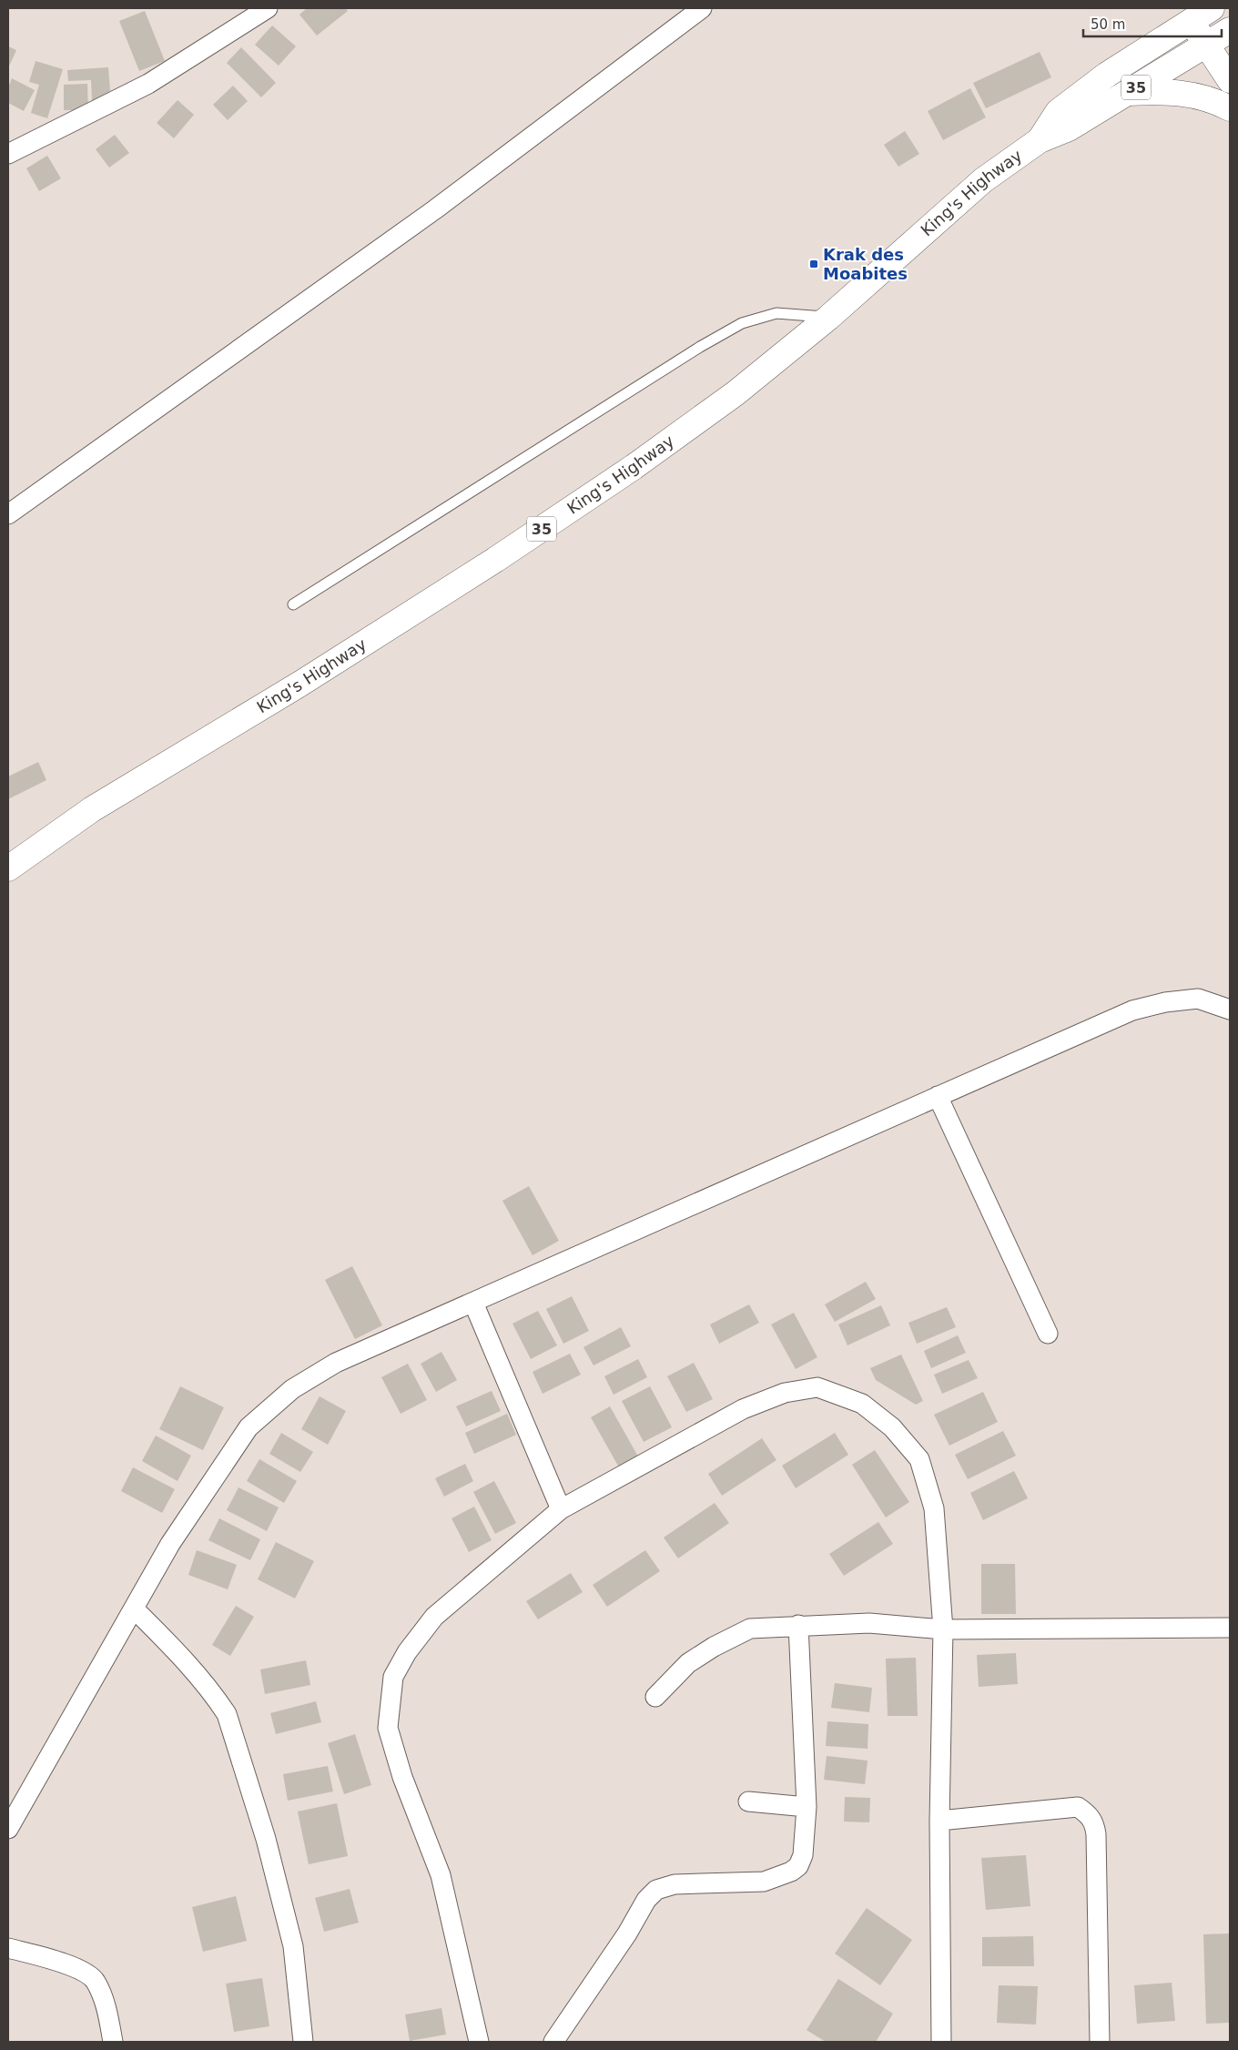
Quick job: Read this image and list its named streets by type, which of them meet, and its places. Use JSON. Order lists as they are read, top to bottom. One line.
{"streets":{"main road":["35","King's Highway"]},"places":{"transit":["Krak des Moabites"]},"scale_bar":"50 m"}
